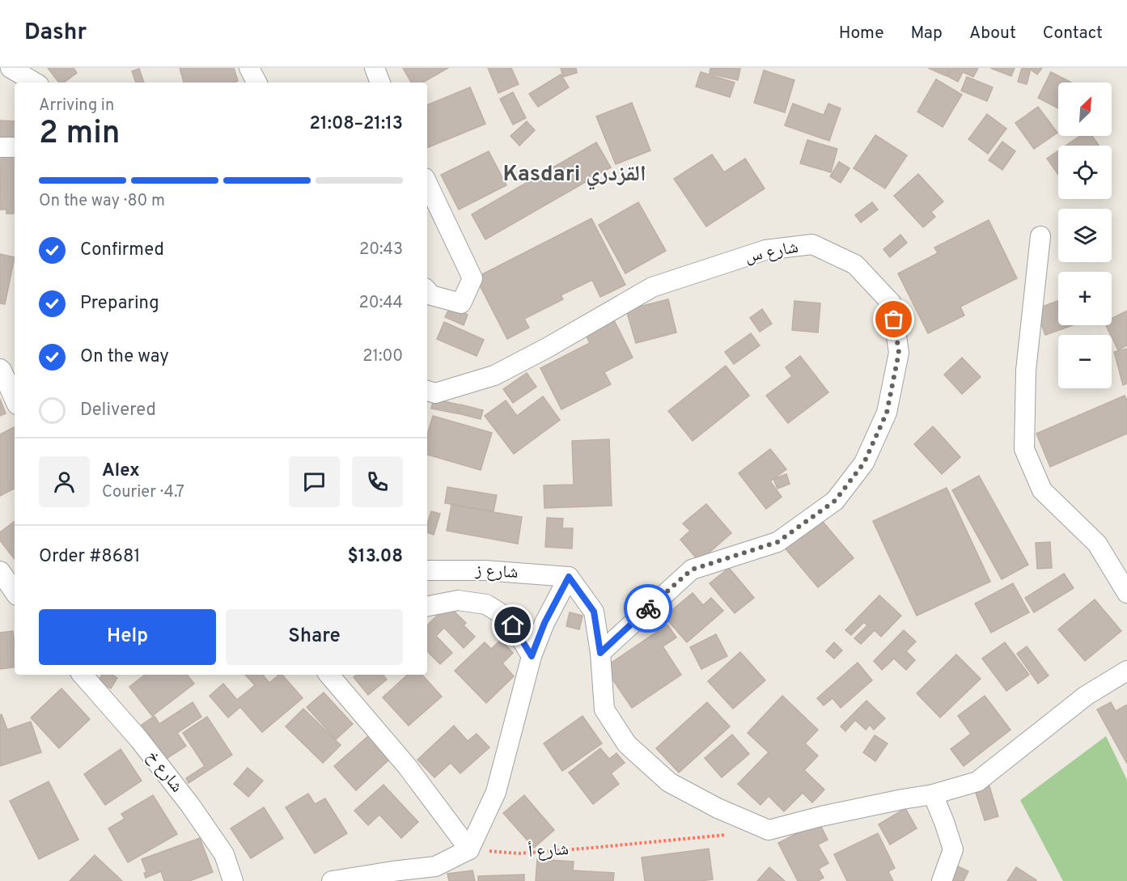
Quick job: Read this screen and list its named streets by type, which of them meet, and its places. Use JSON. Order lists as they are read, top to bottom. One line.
{"streets":{"street":["شارع ﺱ","شارع ﺯ","شارع خ"],"path":["شارع أ"]},"districts":["Kasdari القزدري"],"north":"top right","page":{"header":"Dashr","nav":["Home","Map","About","Contact"],"map_buttons":["+","−"],"heading":["2 min","Arriving in","21:08–21:13"],"panel":["Alex","Courier · 4.7","Order #8681","$13.08"],"bar":"On the way · 80 m","list":[["Confirmed","20:43"],["Preparing","20:44"],["On the way","21:00"],"Delivered"],"buttons":["Help","Share"]}}
